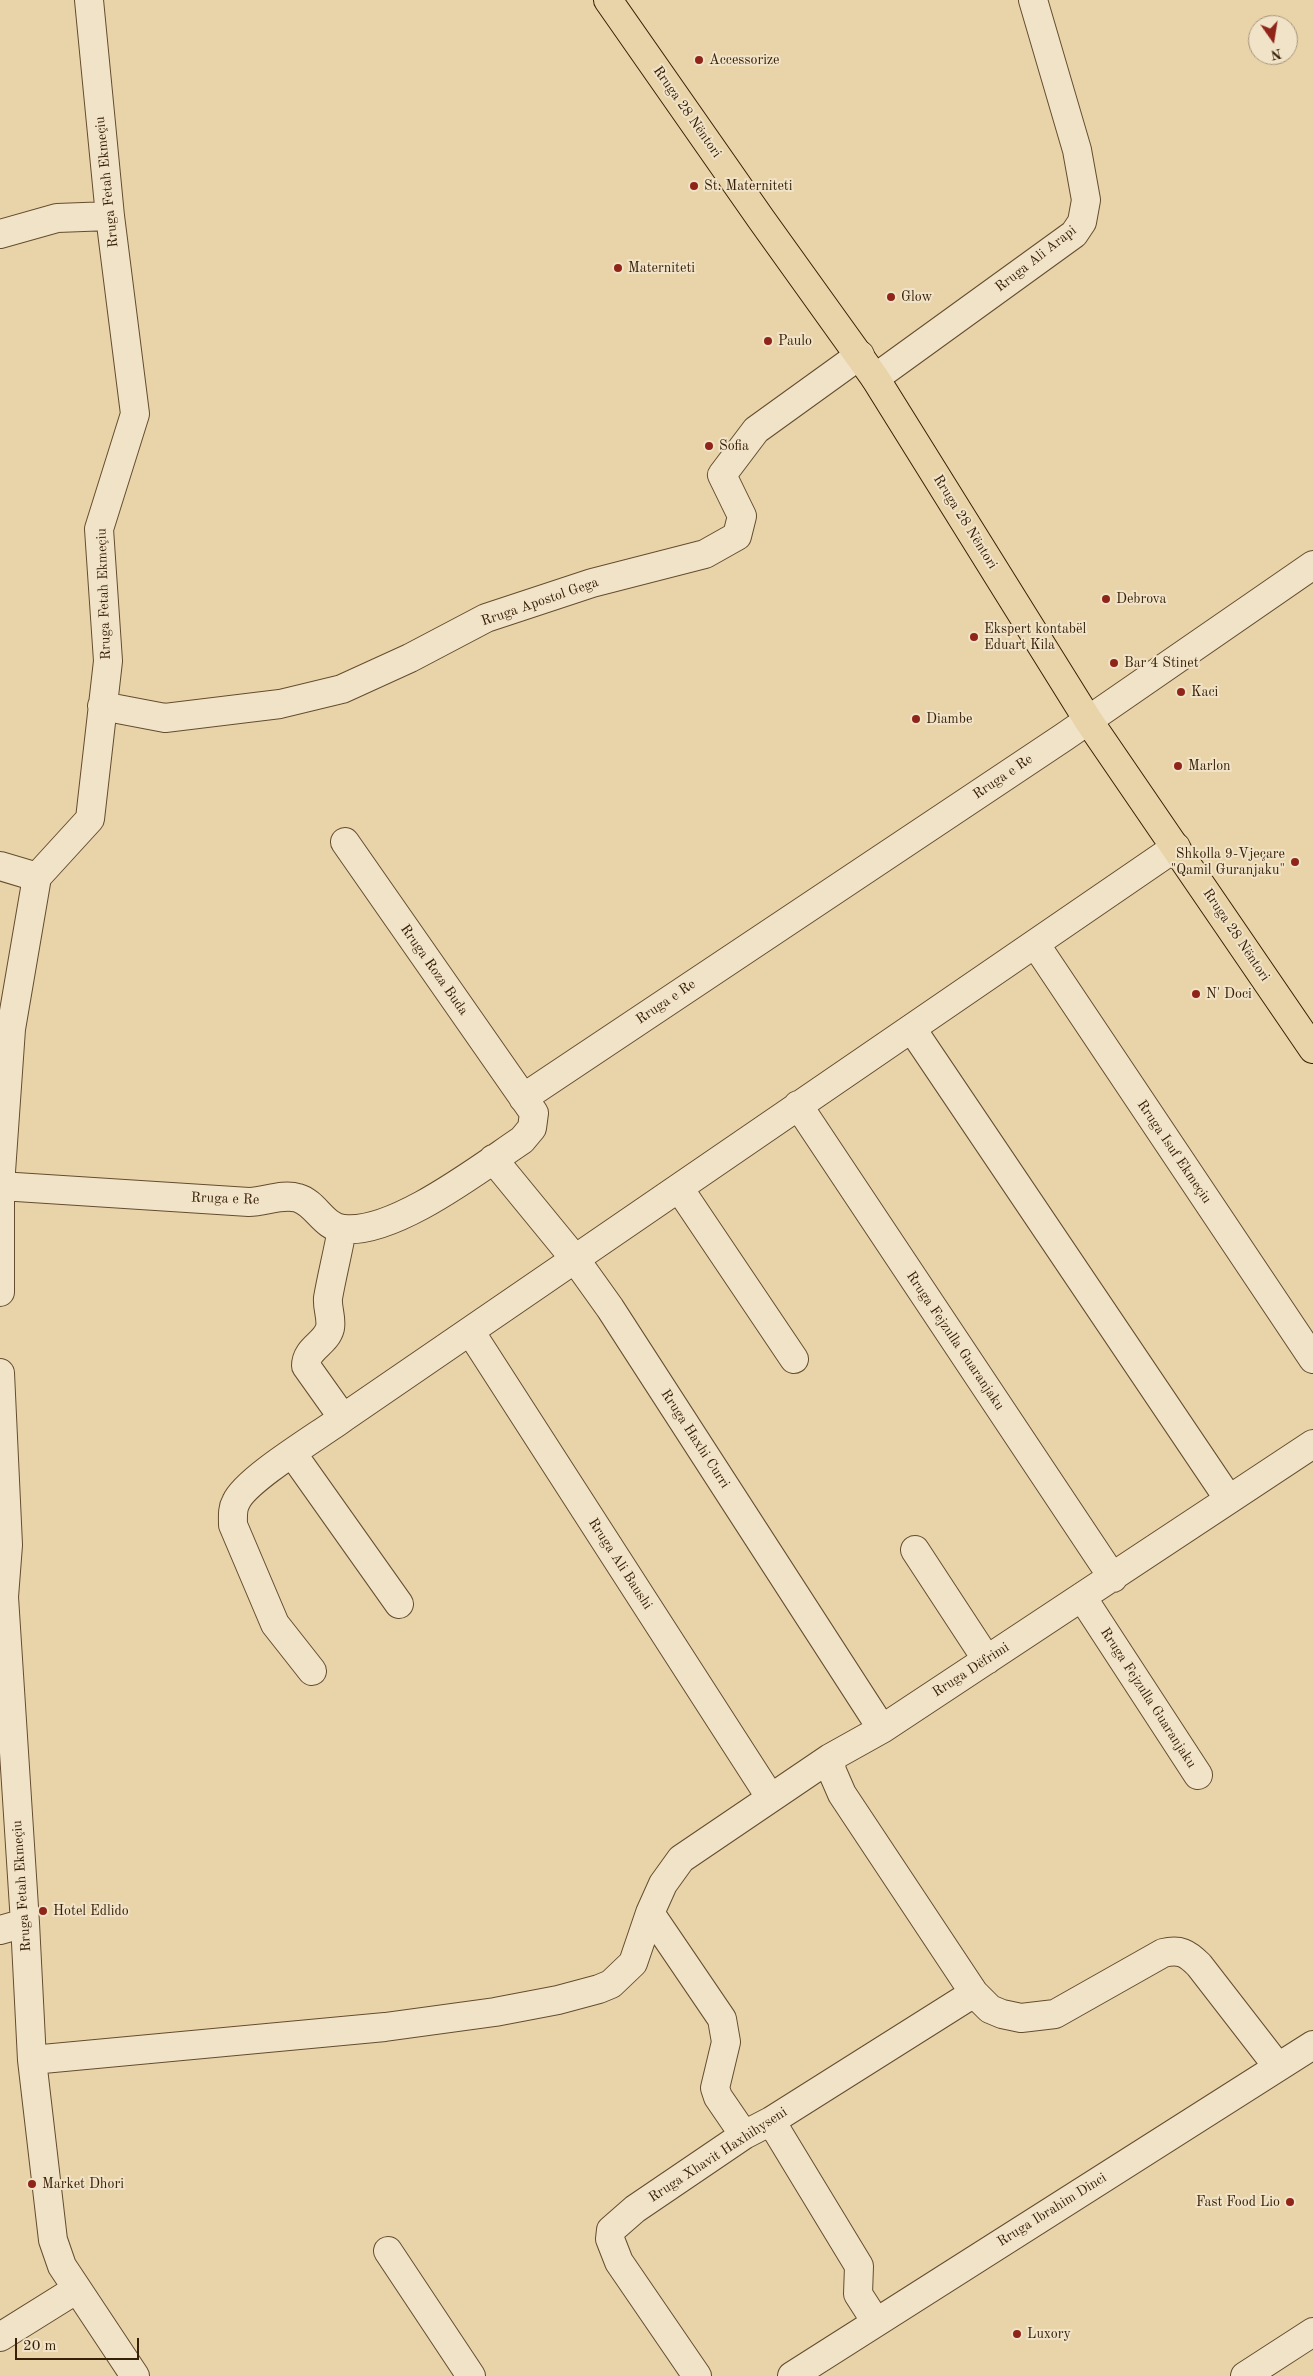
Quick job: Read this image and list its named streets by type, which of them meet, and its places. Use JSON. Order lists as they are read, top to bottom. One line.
{"streets":{"main road":["Rruga 28 Nëntori"],"street":["Rruga Fetah Ekmeçiu","Rruga Ali Arapi","Rruga Apostol Gega","Rruga e Re","Rruga Roza Buda","Rruga Isuf Ekmeçiu","Rruga Fejzulla Guaranjaku","Rruga Haxhi Curri","Rruga Ali Baushi","Rruga Dëfrimi","Rruga Xhavit Haxhihyseni","Rruga Ibrahim Dinci"]},"crossings":[["Rruga 28 Nëntori","Rruga Ali Arapi"],["Rruga 28 Nëntori","Rruga Apostol Gega"],["Rruga 28 Nëntori","Rruga e Re"],["Rruga Fetah Ekmeçiu","Rruga Apostol Gega"],["Rruga Fetah Ekmeçiu","Rruga Dëfrimi"],["Rruga e Re","Rruga Roza Buda"],["Rruga Fejzulla Guaranjaku","Rruga Dëfrimi"],["Rruga Haxhi Curri","Rruga Dëfrimi"],["Rruga Ali Baushi","Rruga Dëfrimi"]],"places":["Accessorize","St. Materniteti","Materniteti","Glow","Paulo","Sofia","Debrova","Ekspert kontabël Eduart Kila","Bar 4 Stinet","Kaci","Diambe","Marlon","Shkolla 9-Vjeçare \"Qamil Guranjaku\"","N' Doci","Hotel Edlido","Market Dhori","Fast Food Lio","Luxory"],"scale_bar":"20 m","north":"bottom"}
